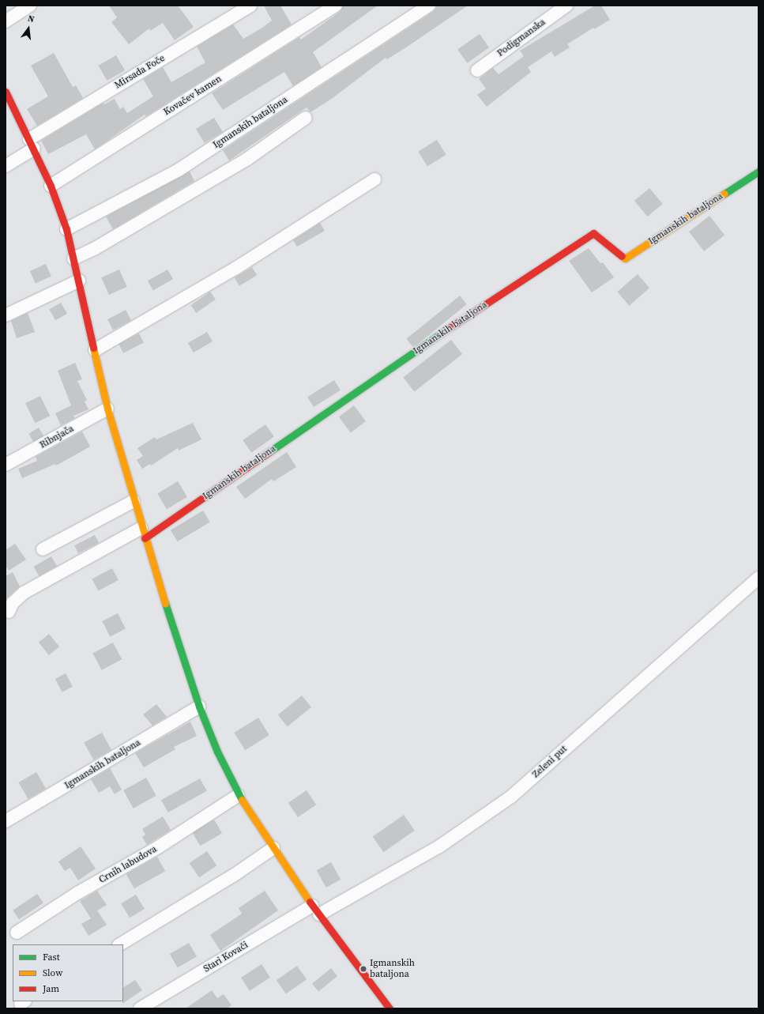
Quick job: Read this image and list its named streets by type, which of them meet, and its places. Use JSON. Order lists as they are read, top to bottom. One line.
{"streets":{"street":["Podigmanska","Mirsada Foče","Kovačev kamen","Igmanskih bataljona","Ribnjača","Zeleni put","Crnih labudova","Stari Kovači"]},"crossings":[["Zeleni put","Stari Kovači"]],"places":["Igmanskih bataljona"],"legend":["Fast","Slow","Jam"],"north":"top"}
